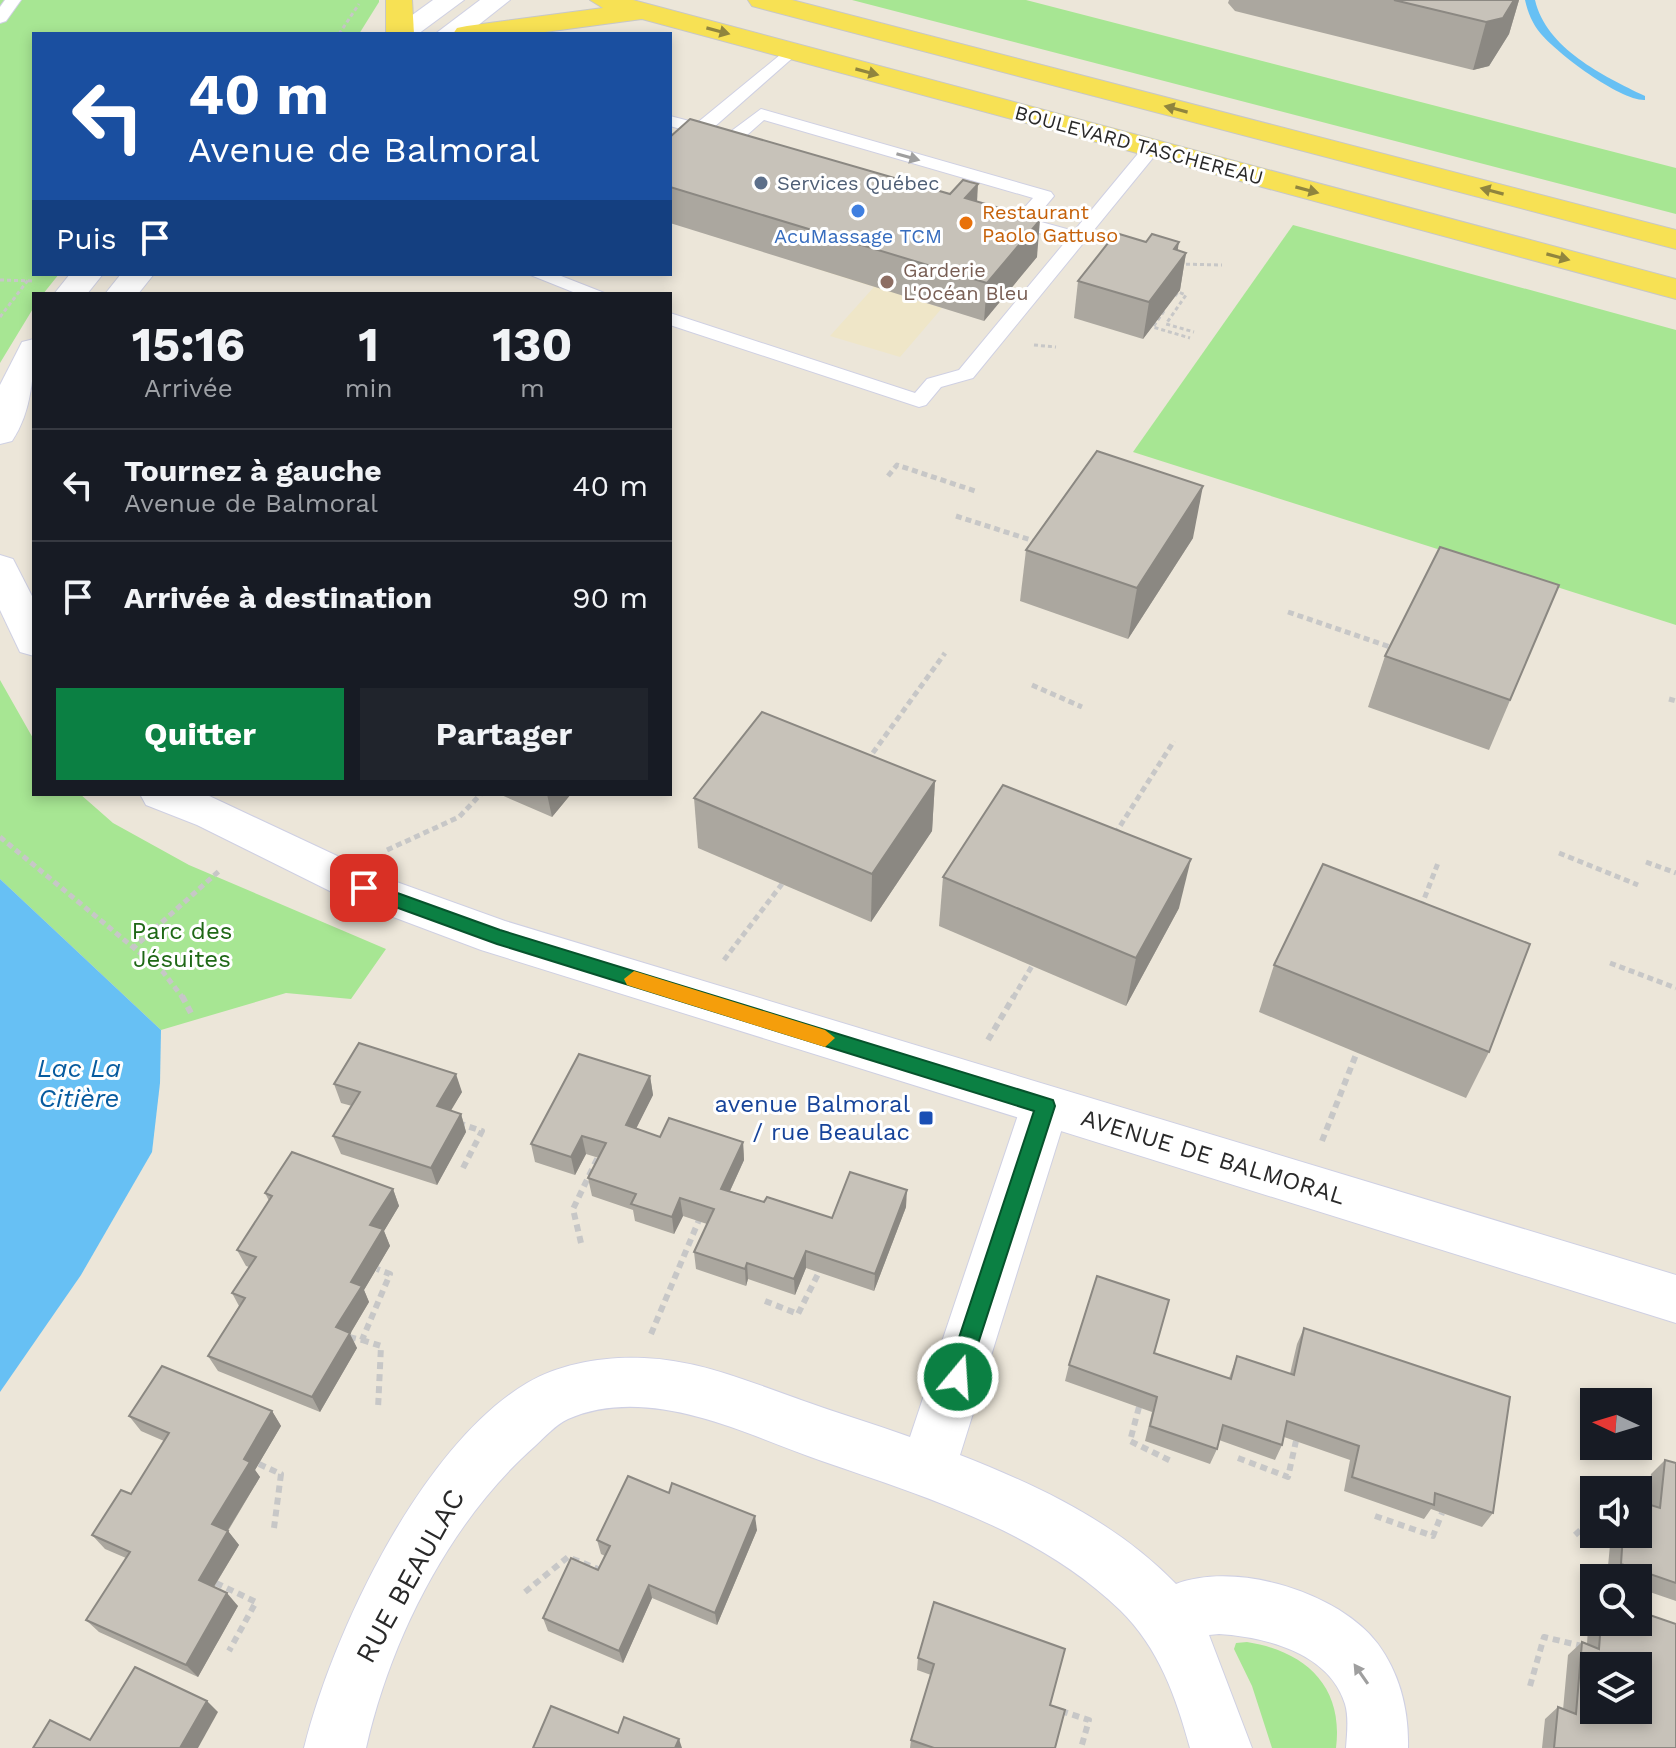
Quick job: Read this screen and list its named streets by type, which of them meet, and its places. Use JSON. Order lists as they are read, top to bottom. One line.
{"streets":{"main road":["BOULEVARD TASCHEREAU"],"street":["AVENUE DE BALMORAL","RUE BEAULAC"]},"water":["Lac La Citière"],"parks":["Parc des Jésuites"],"places":{"other":["Services Québec","AcuMassage TCM","Restaurant Paolo Gattuso","Garderie L'Océan Bleu"],"transit":["avenue Balmoral / rue Beaulac"]},"north":"left","page":{"turn":["40 m","Avenue de Balmoral"],"then":"Puis","eta":["15:16","Arrivée","1","min","130","m"],"list":[{"name":"Tournez à gauche","note":"Avenue de Balmoral","value":"40 m"},{"name":"Arrivée à destination","value":"90 m"}],"buttons":["Quitter","Partager"]}}
